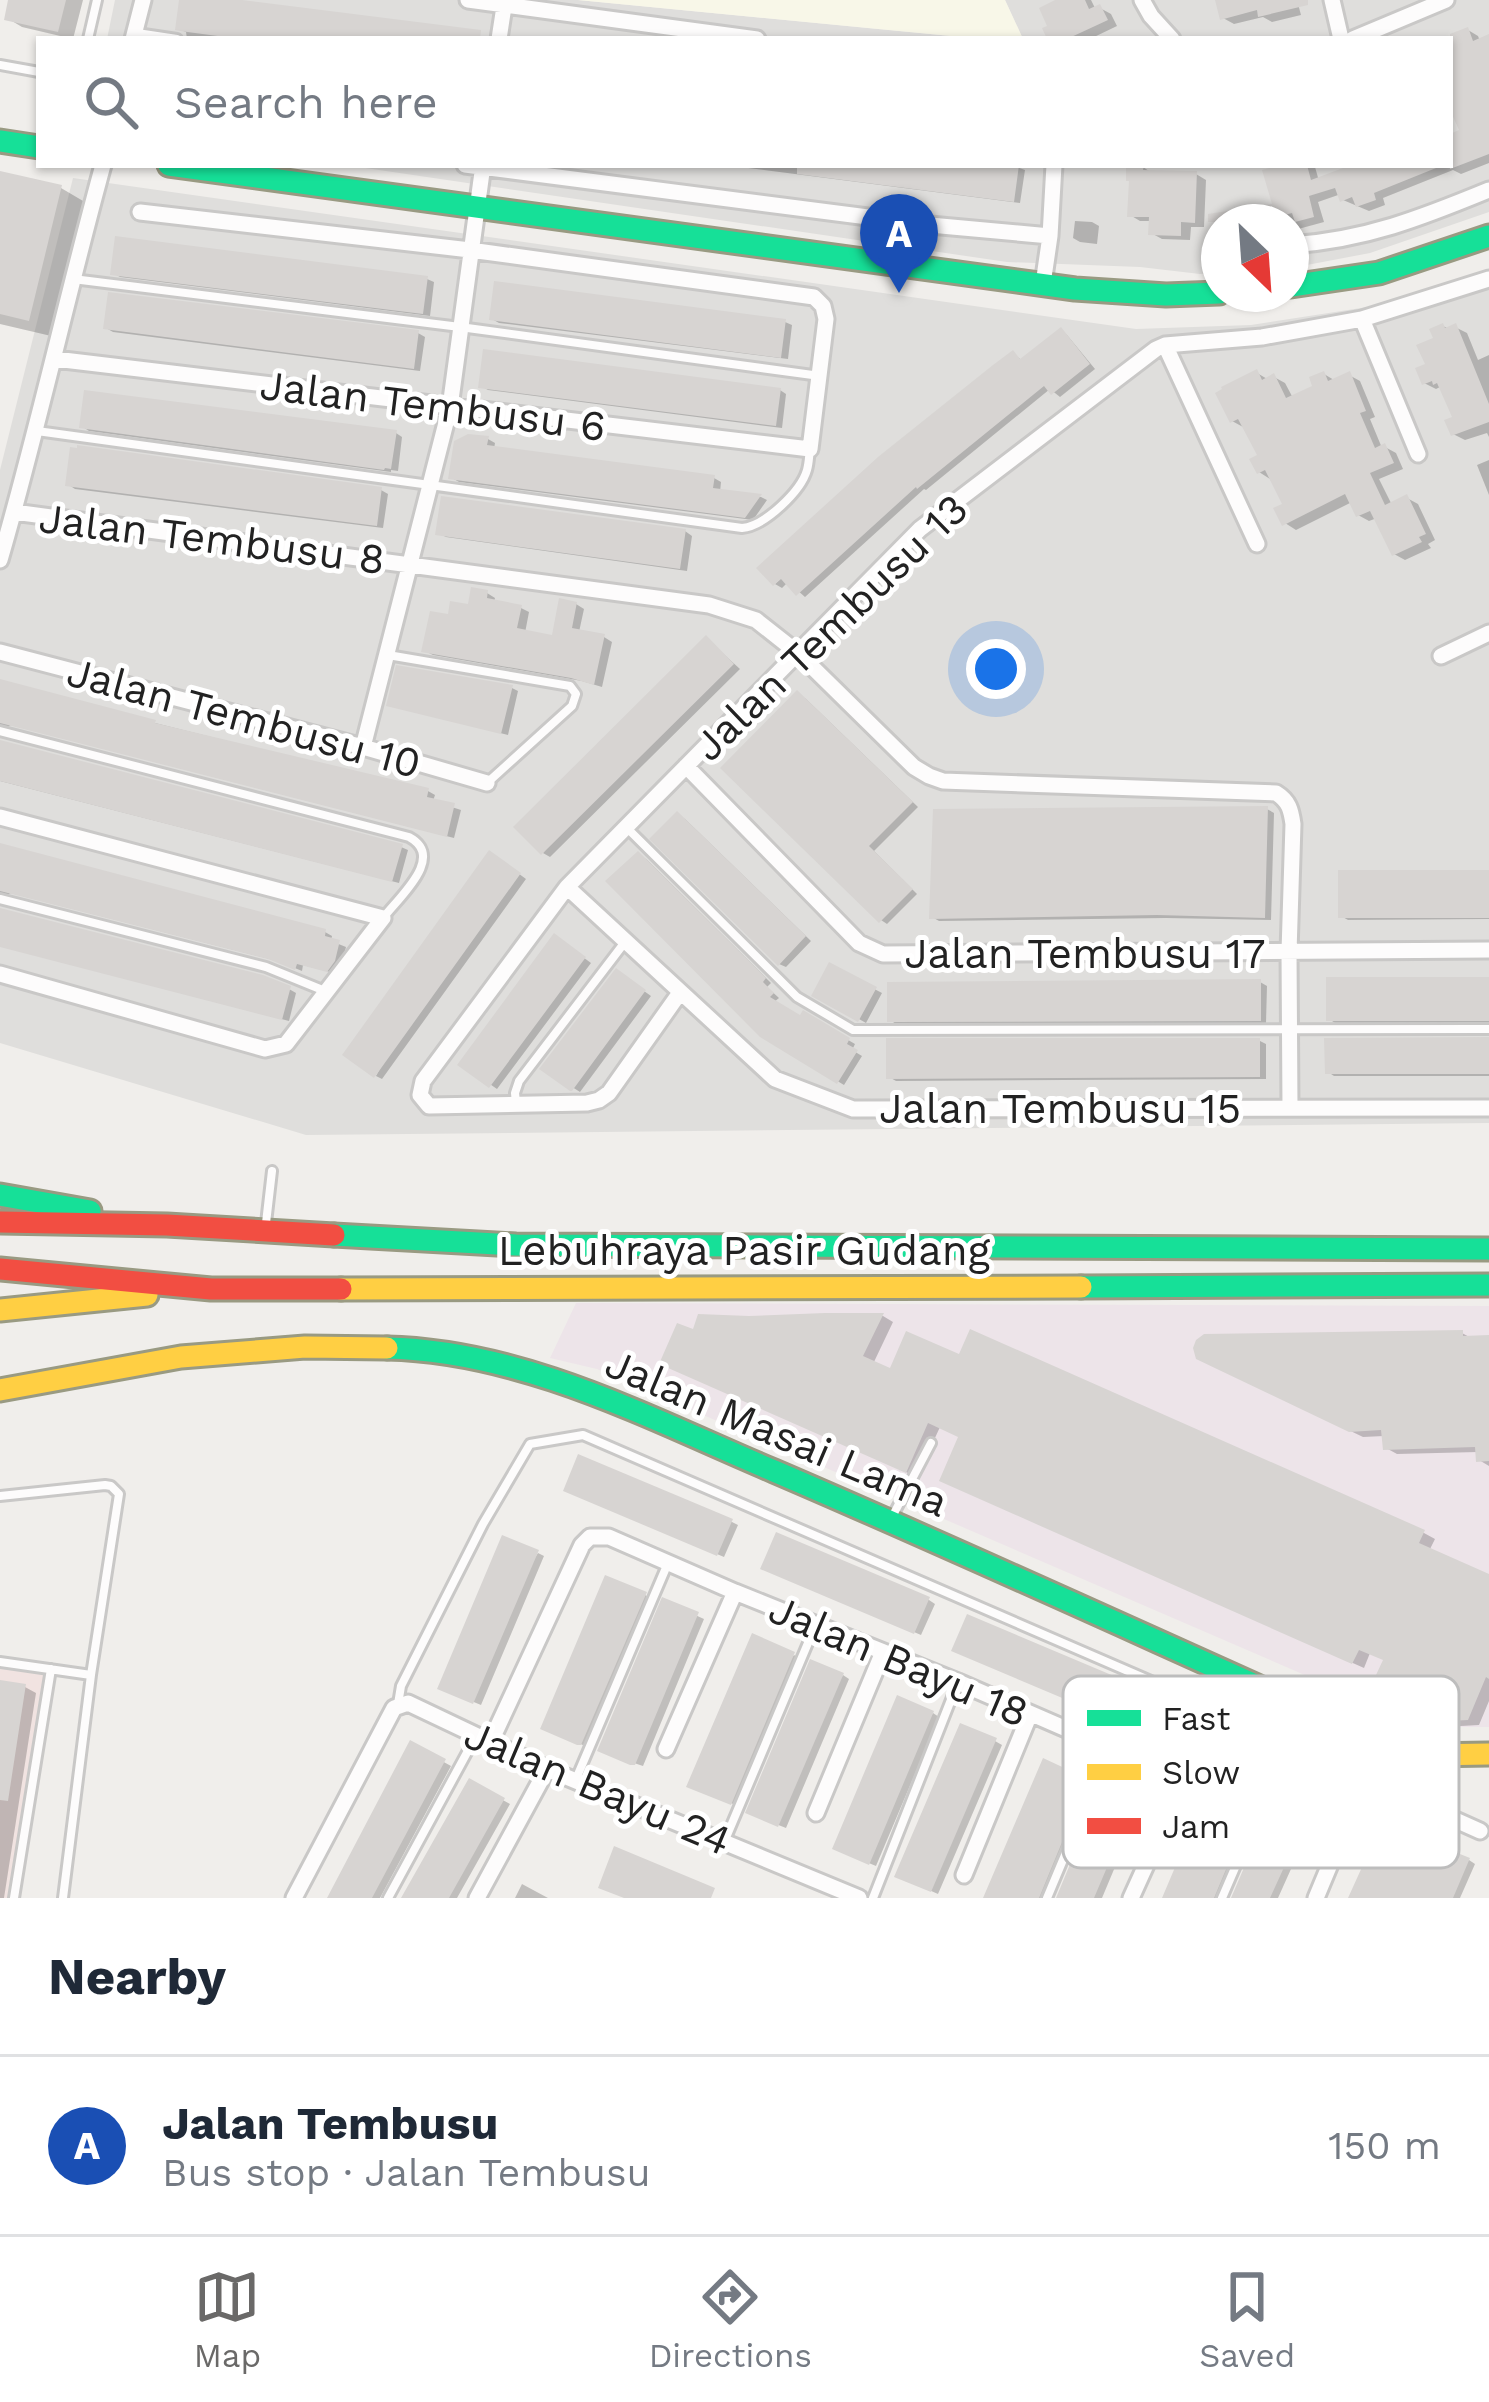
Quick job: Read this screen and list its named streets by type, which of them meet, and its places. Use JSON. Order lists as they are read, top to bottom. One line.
{"streets":{"main road":["Lebuhraya Pasir Gudang","Jalan Masai Lama"],"street":["Jalan Tembusu 6","Jalan Tembusu 8","Jalan Tembusu 13","Jalan Tembusu 10","Jalan Tembusu 17","Jalan Tembusu 15","Jalan Bayu 18","Jalan Bayu 24"]},"crossings":[["Jalan Tembusu 8","Jalan Tembusu 13"],["Jalan Tembusu 8","Jalan Tembusu 17"],["Jalan Tembusu 13","Jalan Tembusu 17"],["Jalan Tembusu 13","Jalan Tembusu 15"],["Jalan Bayu 18","Jalan Bayu 24"]],"legend":["Fast","Slow","Jam"],"north":"bottom right","page":{"search":"Search here","pins":"A","heading":"Nearby","list":[{"mark":"A","name":"Jalan Tembusu","note":"Bus stop · Jalan Tembusu","value":"150 m"}],"nav":["Map","Directions","Saved"]}}
